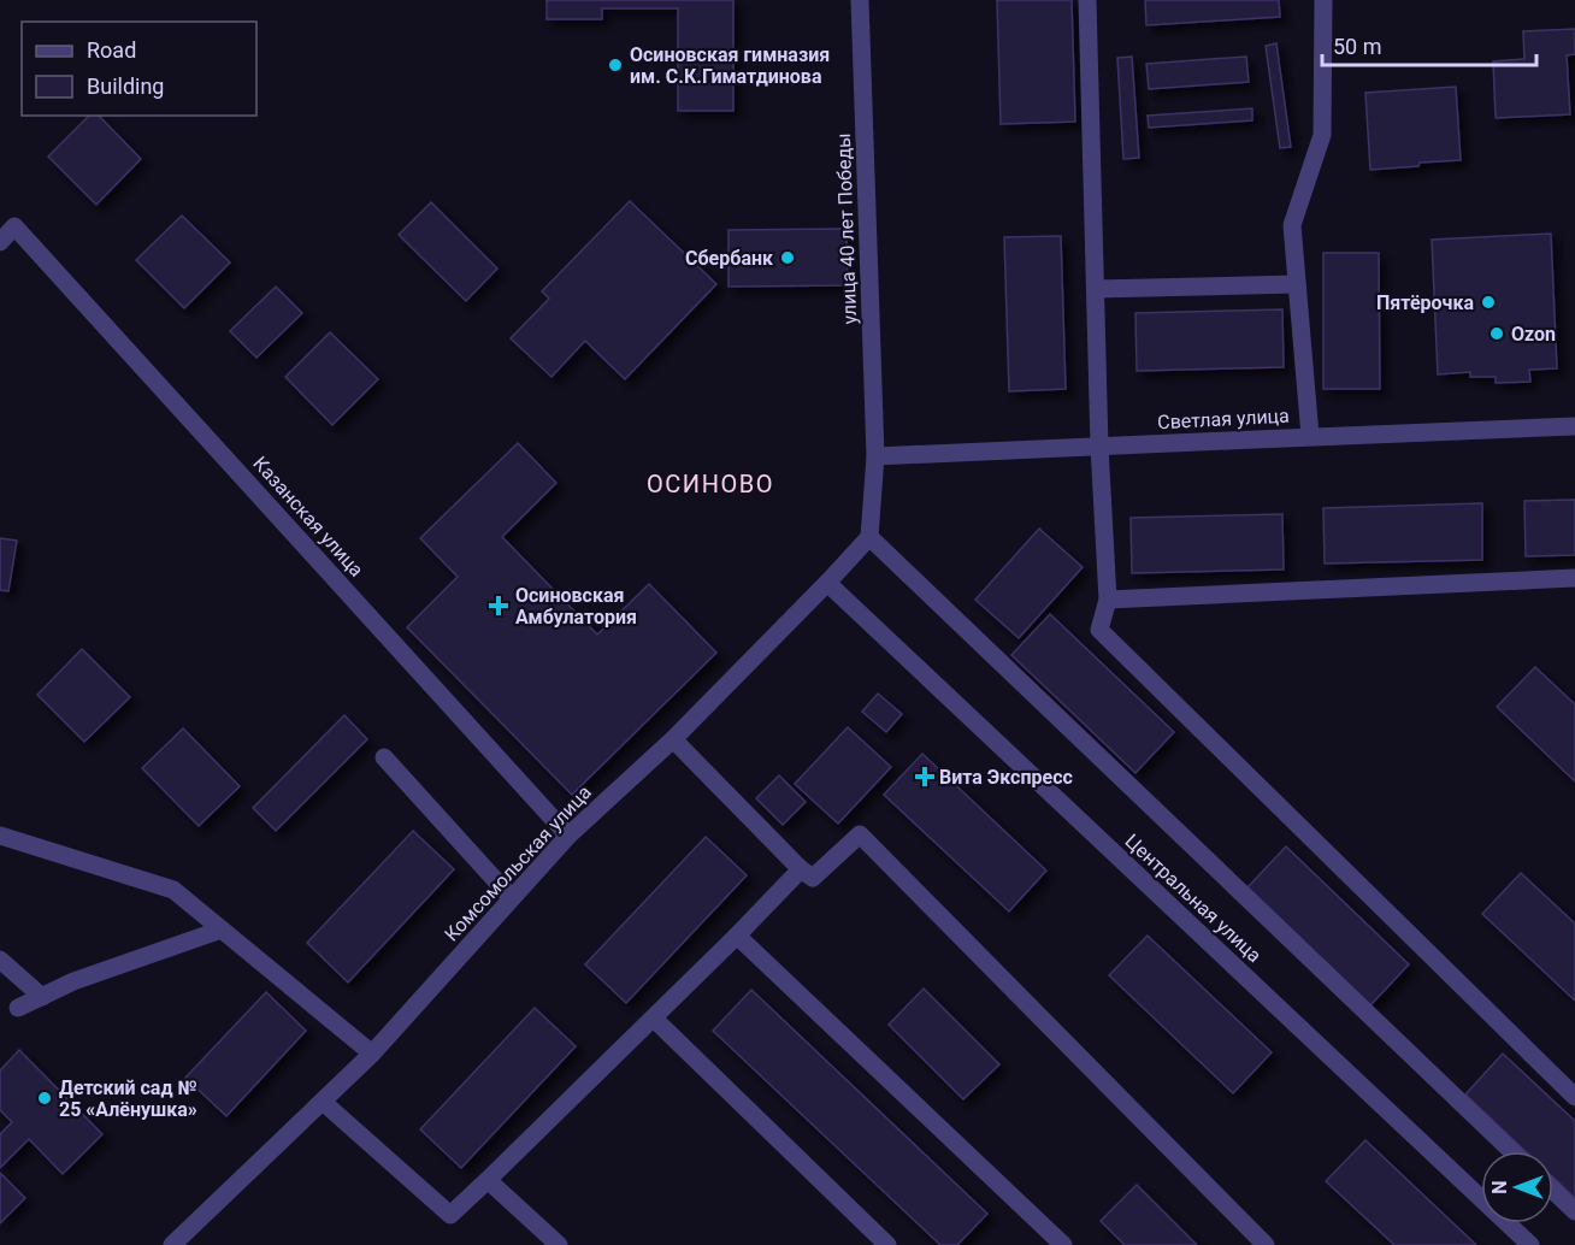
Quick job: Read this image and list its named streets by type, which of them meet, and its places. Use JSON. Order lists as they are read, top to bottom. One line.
{"streets":{"street":["улица 40 лет Победы","Светлая улица","Казанская улица","Комсомольская улица","Центральная улица"]},"crossings":[["улица 40 лет Победы","Светлая улица"],["Казанская улица","Комсомольская улица"],["Комсомольская улица","Центральная улица"]],"districts":["ОСИНОВО"],"places":{"other":["Осиновская гимназия им. С.К.Гиматдинова","Сбербанк","Пятёрочка","Ozon","Детский сад № 25 «Алёнушка»"],"health":["Осиновская Амбулатория","Вита Экспресс"]},"legend":["Road","Building"],"scale_bar":"50 m","north":"left"}
